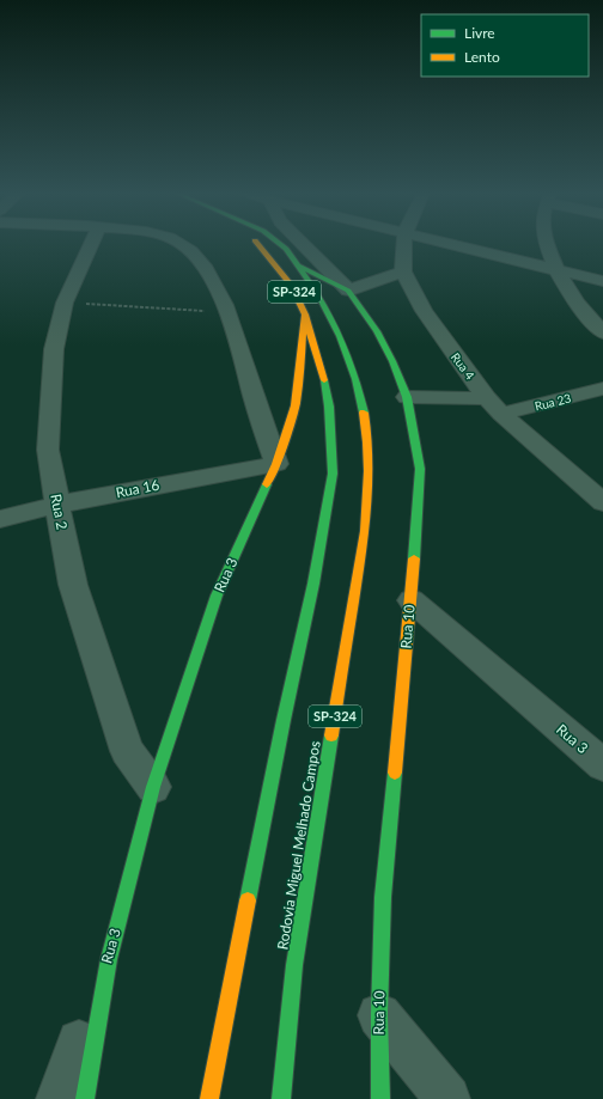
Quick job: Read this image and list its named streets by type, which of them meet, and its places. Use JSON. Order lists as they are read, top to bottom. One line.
{"streets":{"main road":["SP-324","Rua 3","Rua 10","Rodovia Miguel Melhado Campos"],"street":["Rua 4","Rua 23","Rua 16","Rua 2"]},"crossings":[["Rua 4","Rua 23"],["Rua 23","Rua 10"],["Rua 16","Rua 2"],["Rua 16","Rua 3"],["Rua 2","Rua 3"],["Rua 3","Rua 10"],["Rua 3","Rodovia Miguel Melhado Campos"]],"legend":["Livre","Lento"]}
